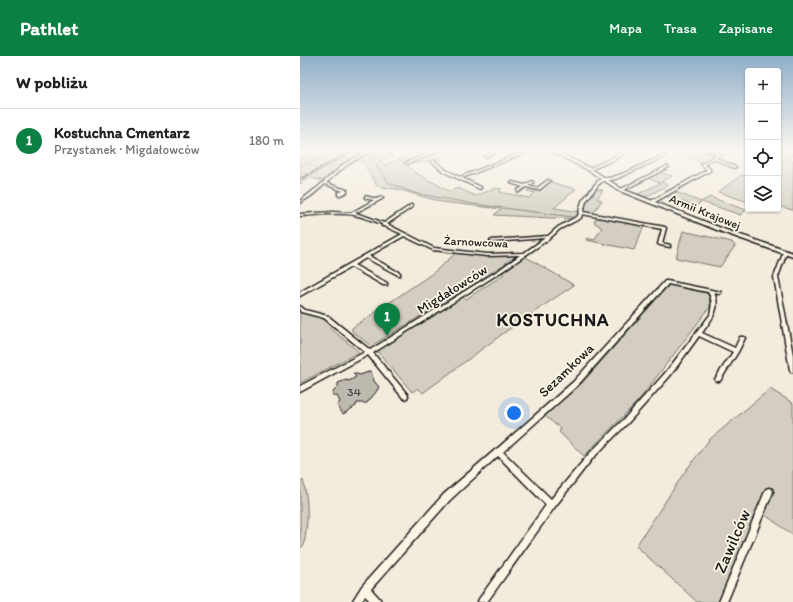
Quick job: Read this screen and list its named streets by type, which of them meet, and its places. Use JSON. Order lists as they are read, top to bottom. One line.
{"streets":{"street":["Armii Krajowej","Żarnowcowa","Migdałowców","Sezamkowa","Zawilców"]},"crossings":[["Żarnowcowa","Migdałowców"]],"districts":["KOSTUCHNA"],"house_numbers":["34"],"page":{"header":"Pathlet","nav":["Mapa","Trasa","Zapisane"],"heading":"W pobliżu","map_buttons":["+","−"],"list":[{"mark":"1","name":"Kostuchna Cmentarz","note":"Przystanek · Migdałowców","value":"180 m"}],"pins":"1"}}
